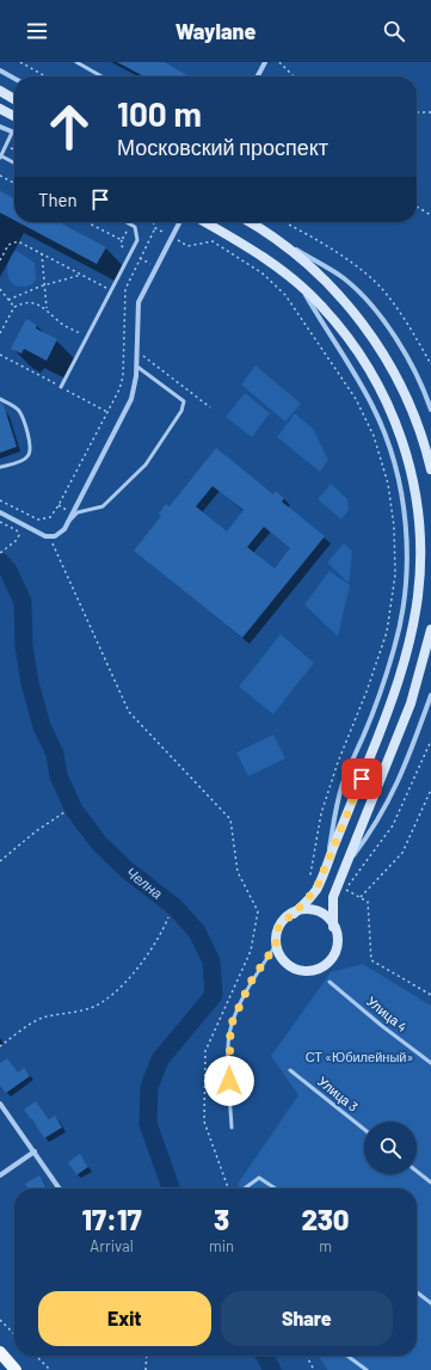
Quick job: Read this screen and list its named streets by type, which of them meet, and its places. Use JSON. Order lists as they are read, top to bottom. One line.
{"streets":{"lane":["Улица 4","Улица 3"]},"water":["Челна"],"parks":["СТ «Юбилейный»"],"page":{"header":"Waylane","turn":["100 m","Московский проспект"],"then":"Then","eta":["17:17","Arrival","3","min","230","m"],"buttons":["Exit","Share"]}}
